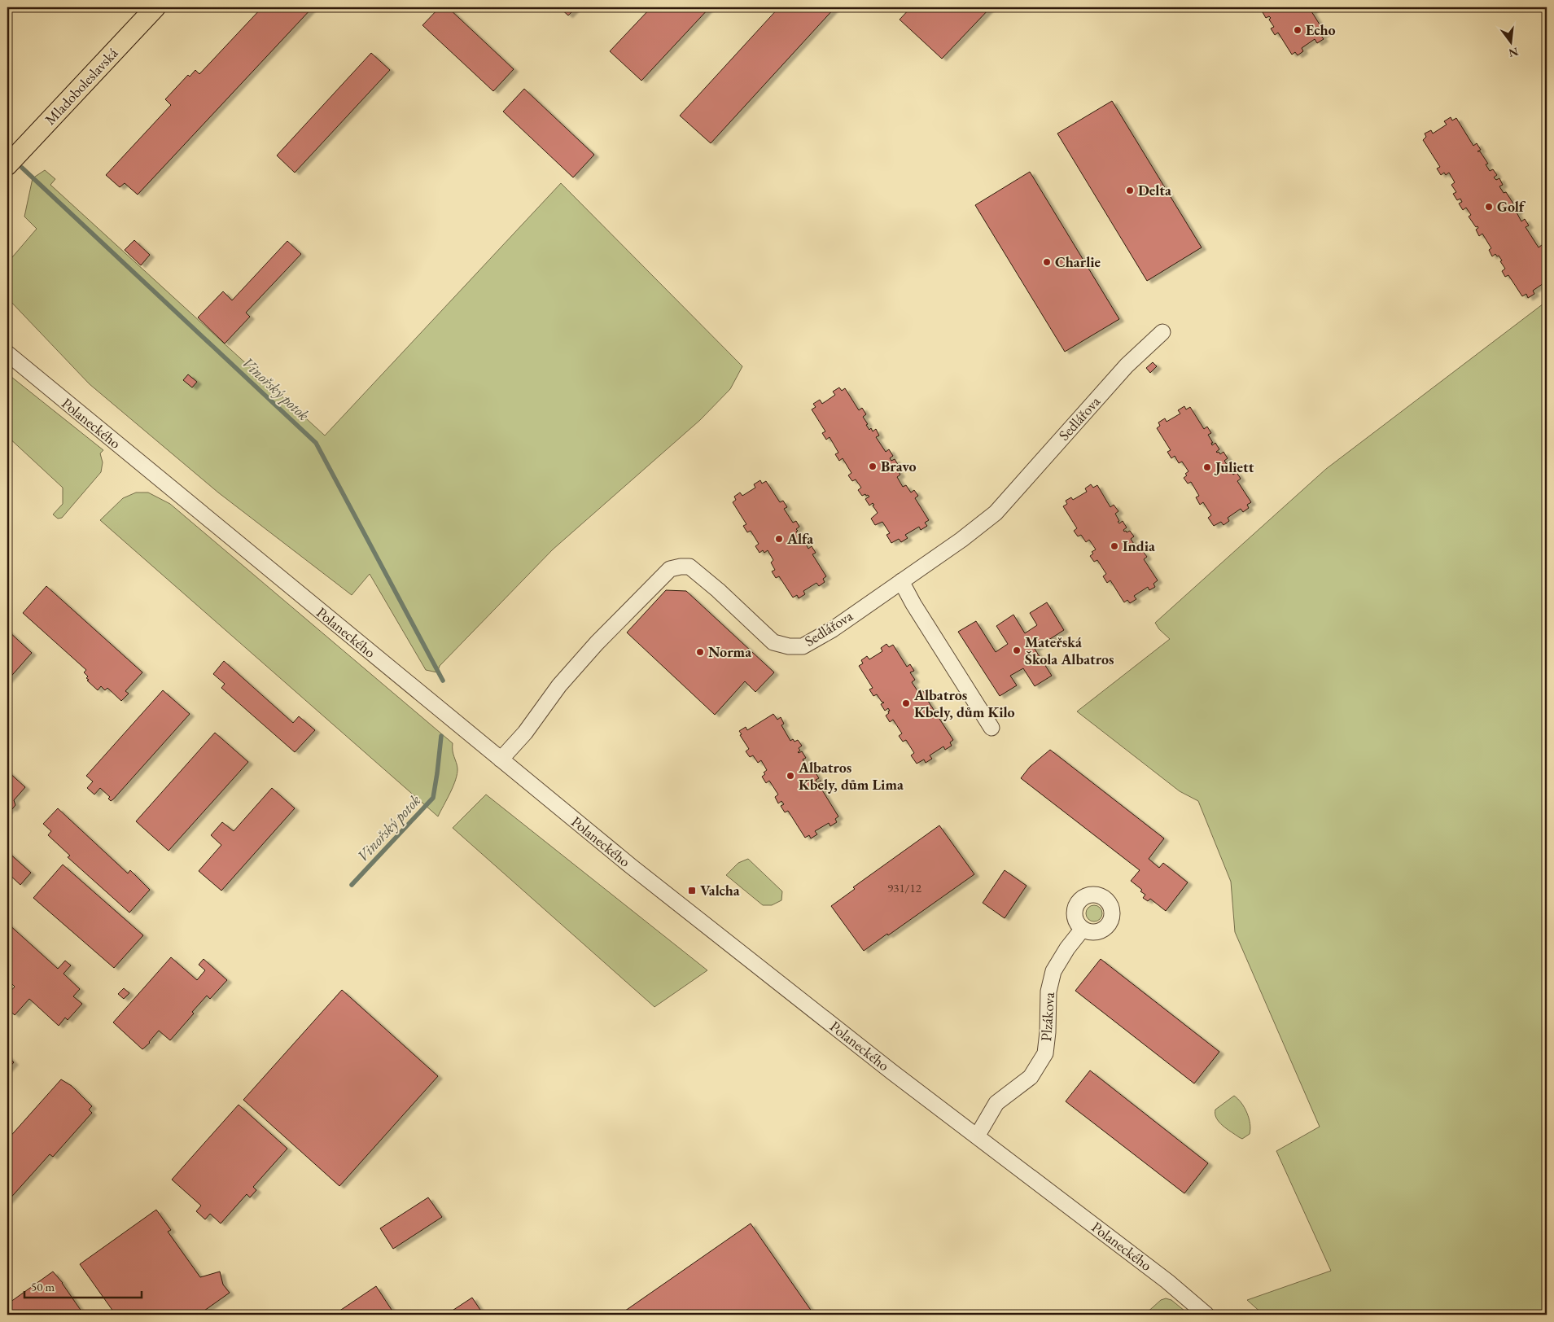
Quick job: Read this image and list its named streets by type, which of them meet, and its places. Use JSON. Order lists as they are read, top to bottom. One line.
{"streets":{"main road":["Mladoboleslavská"],"street":["Sedlářova","Polaneckého","Plzákova"]},"crossings":[["Sedlářova","Polaneckého"],["Polaneckého","Plzákova"]],"water":["Vinořský potok"],"places":{"other":["Echo","Delta","Golf","Charlie","Bravo","Juliett","Alfa","India","Mateřská Škola Albatros","Norma","Albatros Kbely, dům Kilo","Albatros Kbely, dům Lima"],"transit":["Valcha"]},"house_numbers":["931/12"],"scale_bar":"50 m","north":"bottom"}
